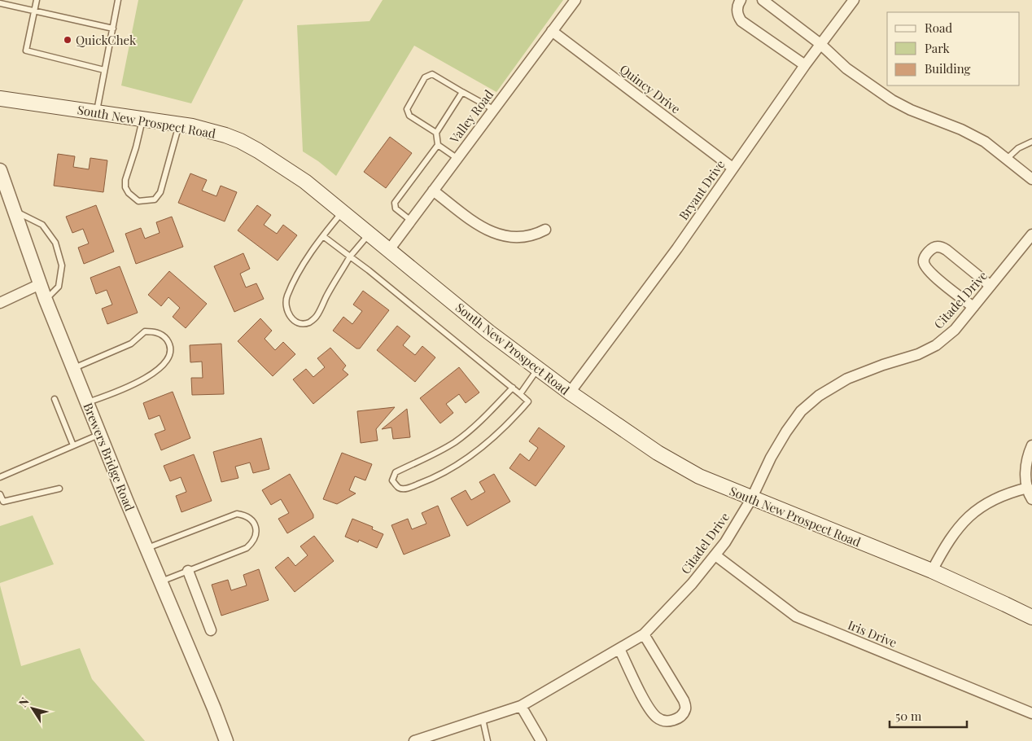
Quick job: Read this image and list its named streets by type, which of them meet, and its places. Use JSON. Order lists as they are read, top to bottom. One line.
{"streets":{"main road":["South New Prospect Road"],"street":["Quincy Drive","Valley Road","Bryant Drive","Citadel Drive","Brewers Bridge Road","Iris Drive"]},"crossings":[["Quincy Drive","Valley Road"],["Quincy Drive","Bryant Drive"],["Valley Road","South New Prospect Road"],["South New Prospect Road","Bryant Drive"],["South New Prospect Road","Citadel Drive"],["Citadel Drive","Iris Drive"]],"places":["QuickChek"],"legend":["Road","Park","Building"],"scale_bar":"50 m","north":"top left"}
